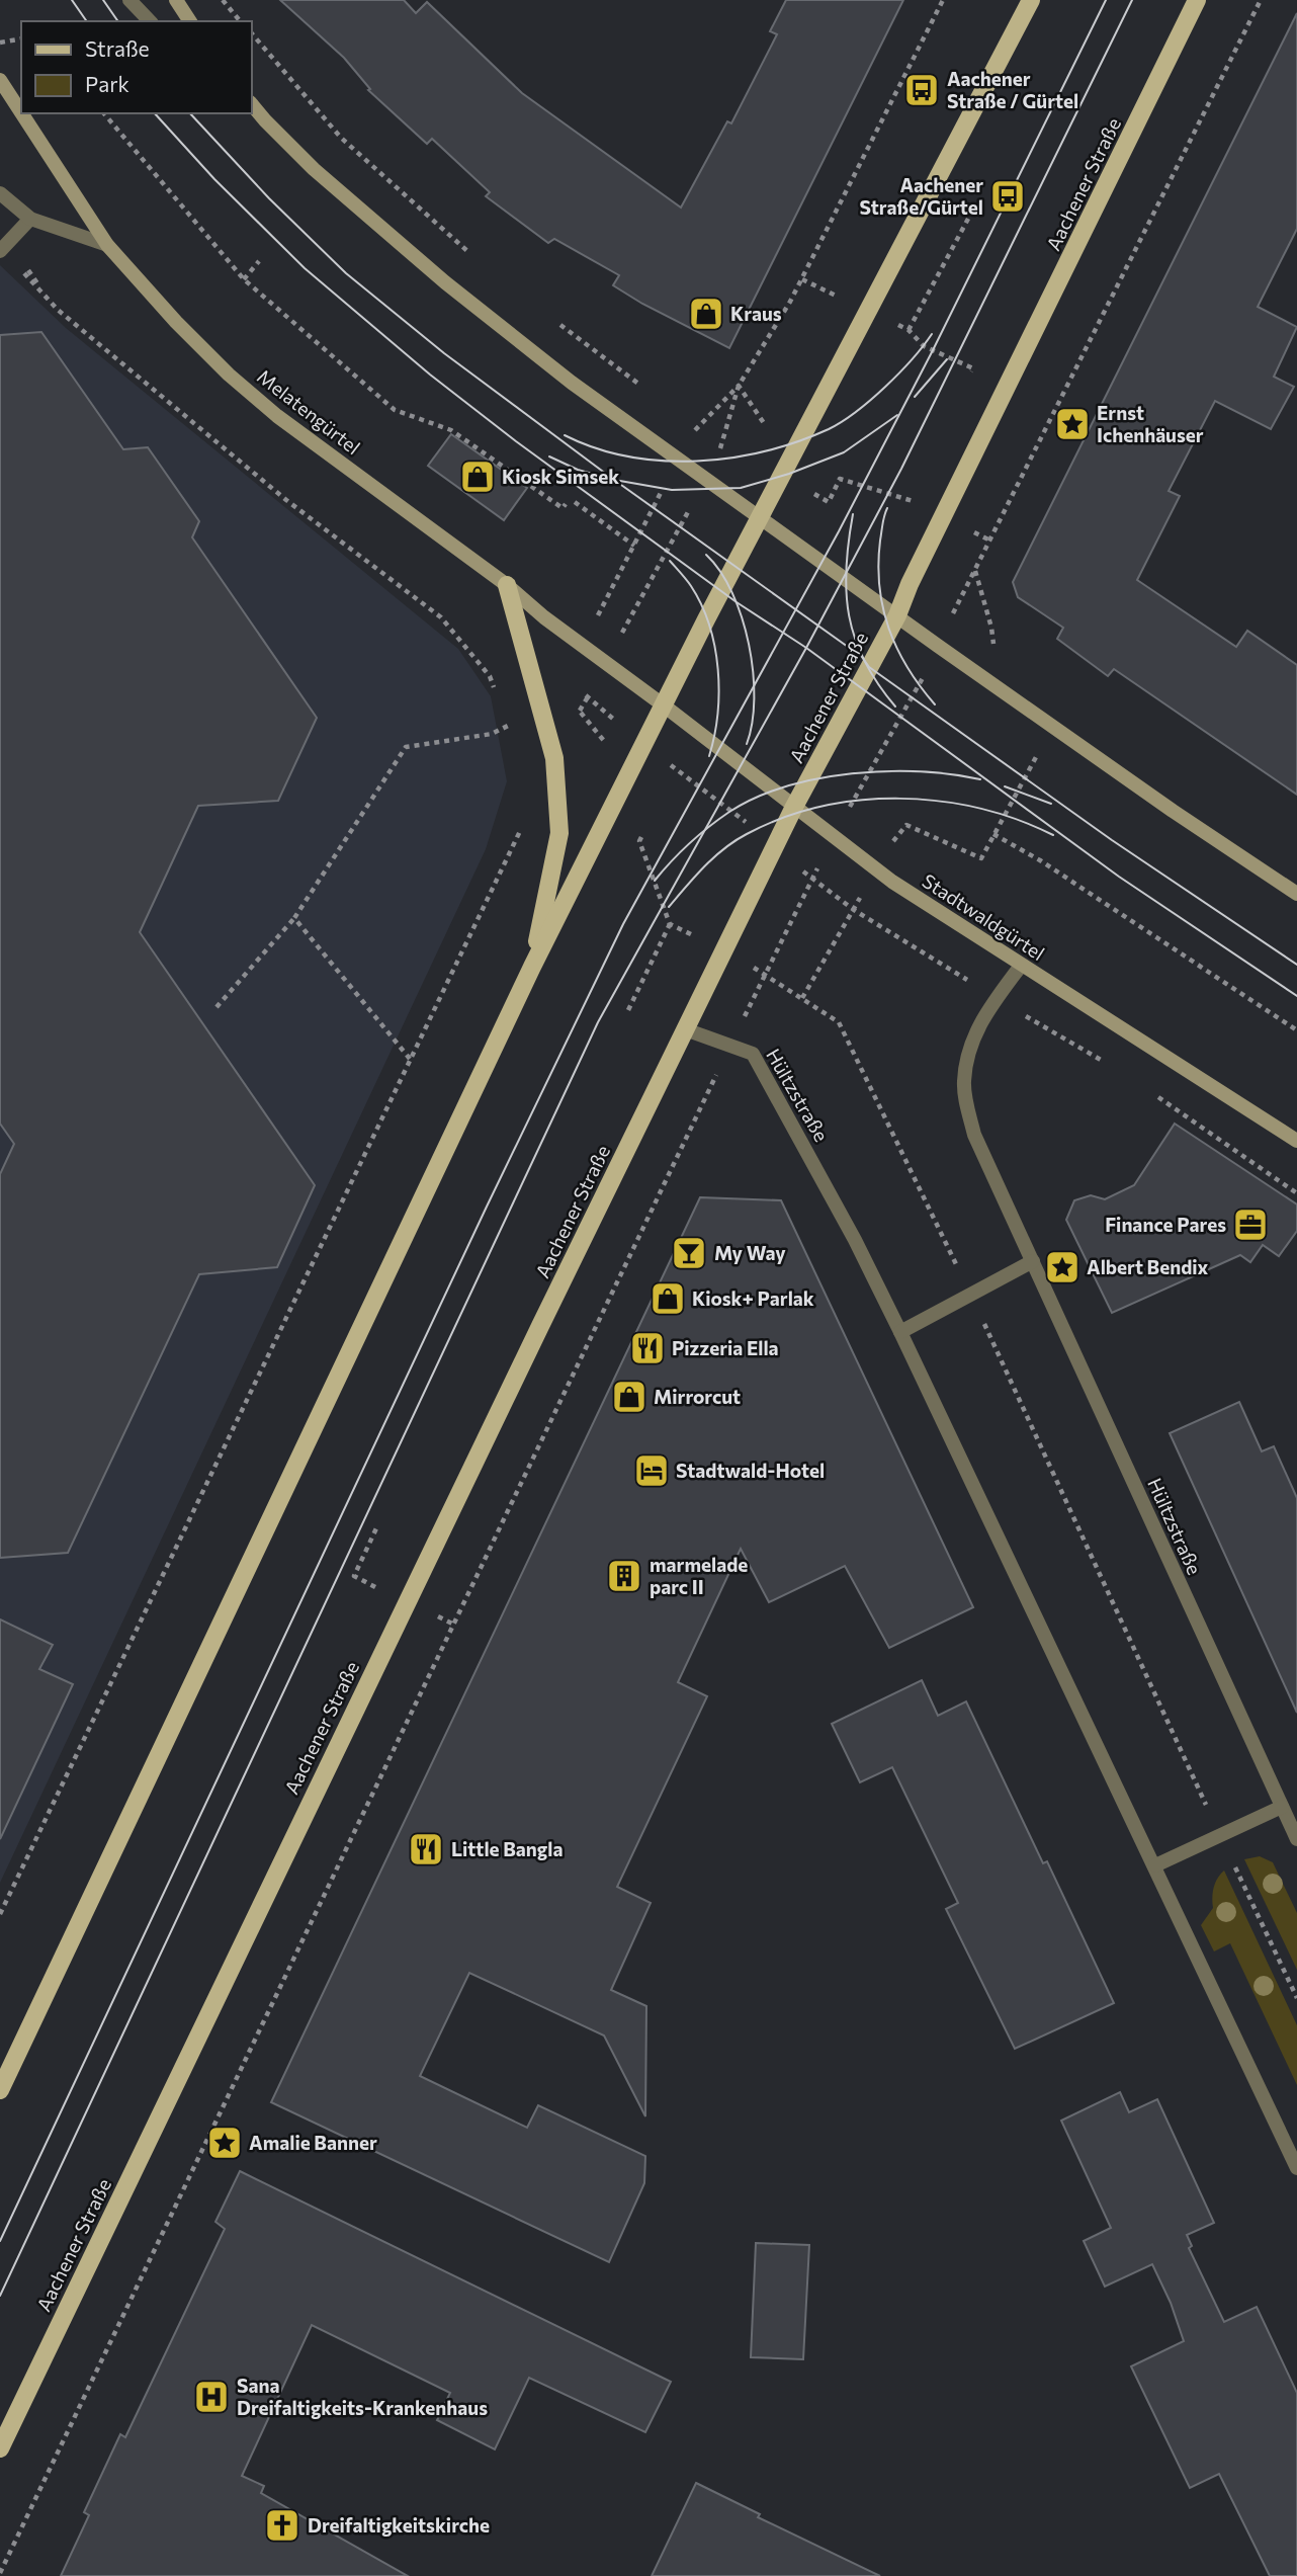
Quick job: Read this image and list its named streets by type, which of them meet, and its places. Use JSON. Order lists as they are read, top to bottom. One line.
{"streets":{"main road":["Aachener Straße","Melatengürtel","Stadtwaldgürtel"],"street":["Hültzstraße"]},"crossings":[["Aachener Straße","Stadtwaldgürtel"],["Aachener Straße","Hültzstraße"],["Melatengürtel","Stadtwaldgürtel"],["Stadtwaldgürtel","Hültzstraße"]],"places":{"bus stop":["Aachener Straße / Gürtel","Aachener Straße/Gürtel"],"shop":["Kraus","Kiosk Simsek","Kiosk+ Parlak","Mirrorcut"],"place":["Ernst Ichenhäuser","Albert Bendix","Amalie Banner"],"office":["Finance Pares"],"bar":["My Way"],"restaurant":["Pizzeria Ella","Little Bangla"],"hotel":["Stadtwald-Hotel"],"building":["marmelade parc II"],"hospital":["Sana Dreifaltigkeits-Krankenhaus"],"church":["Dreifaltigkeitskirche"]},"legend":["Straße","Park"]}
